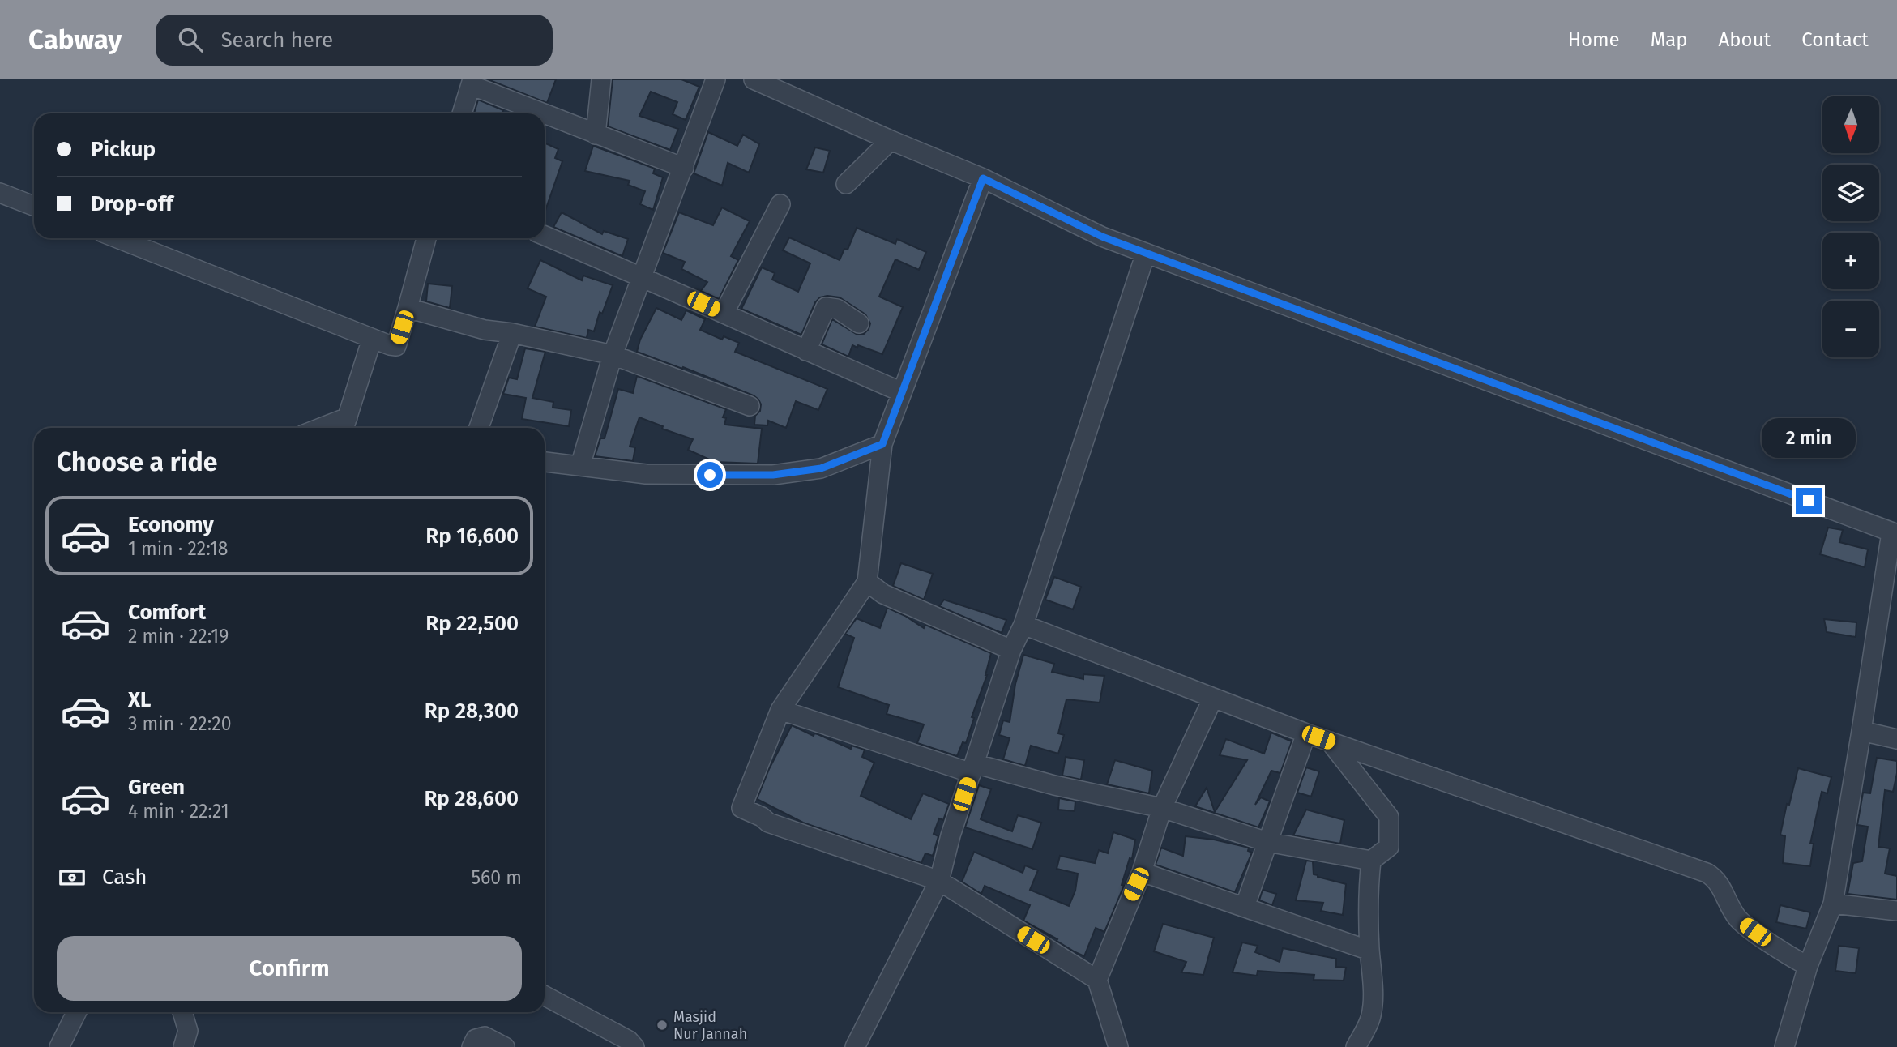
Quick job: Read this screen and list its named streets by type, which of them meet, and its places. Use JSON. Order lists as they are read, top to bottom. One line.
{"places":["Masjid Nur Jannah"],"north":"bottom","page":{"header":"Cabway","search":"Search here","nav":["Home","Map","About","Contact"],"map_buttons":["+","−"],"banner":["Pickup","Drop-off"],"bubble":"2 min","heading":"Choose a ride","list":[{"name":"Economy","note":"1 min · 22:18","value":"Rp 16,600"},{"name":"Comfort","note":"2 min · 22:19","value":"Rp 22,500"},{"name":"XL","note":"3 min · 22:20","value":"Rp 28,300"},{"name":"Green","note":"4 min · 22:21","value":"Rp 28,600"}],"pay":["Cash","560 m"],"buttons":"Confirm"}}
